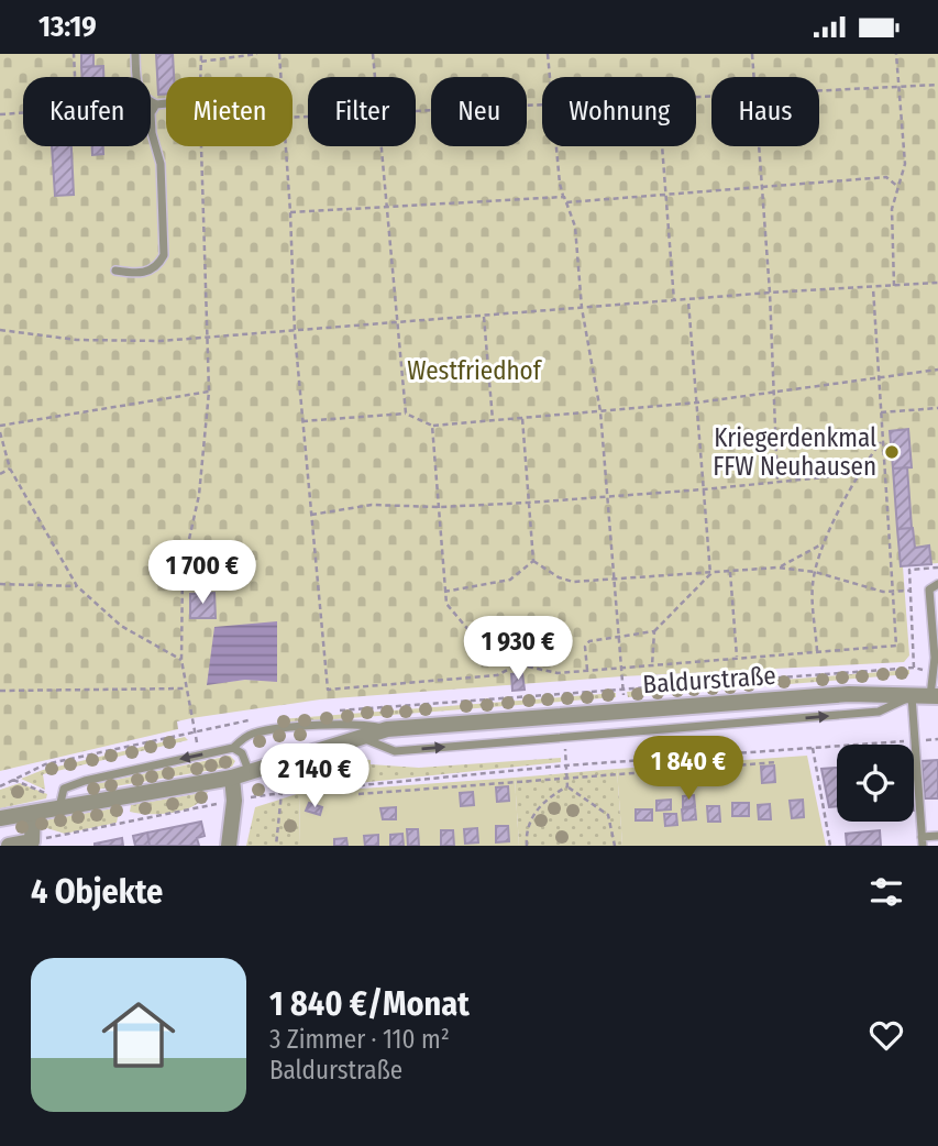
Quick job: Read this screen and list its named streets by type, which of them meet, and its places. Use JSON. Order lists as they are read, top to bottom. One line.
{"streets":{"street":["Baldurstraße"]},"parks":["Westfriedhof"],"places":["Kriegerdenkmal FFW Neuhausen"],"page":{"status":"13:19","chip":["Kaufen","Mieten","Filter","Neu","Wohnung","Haus"],"price":["1 700 €","1 930 €","1 840 €","2 140 €"],"heading":"4 Objekte","list":[{"name":"1 840 €/Monat","note":"3 Zimmer · 110 m² · Baldurstraße"}]}}
